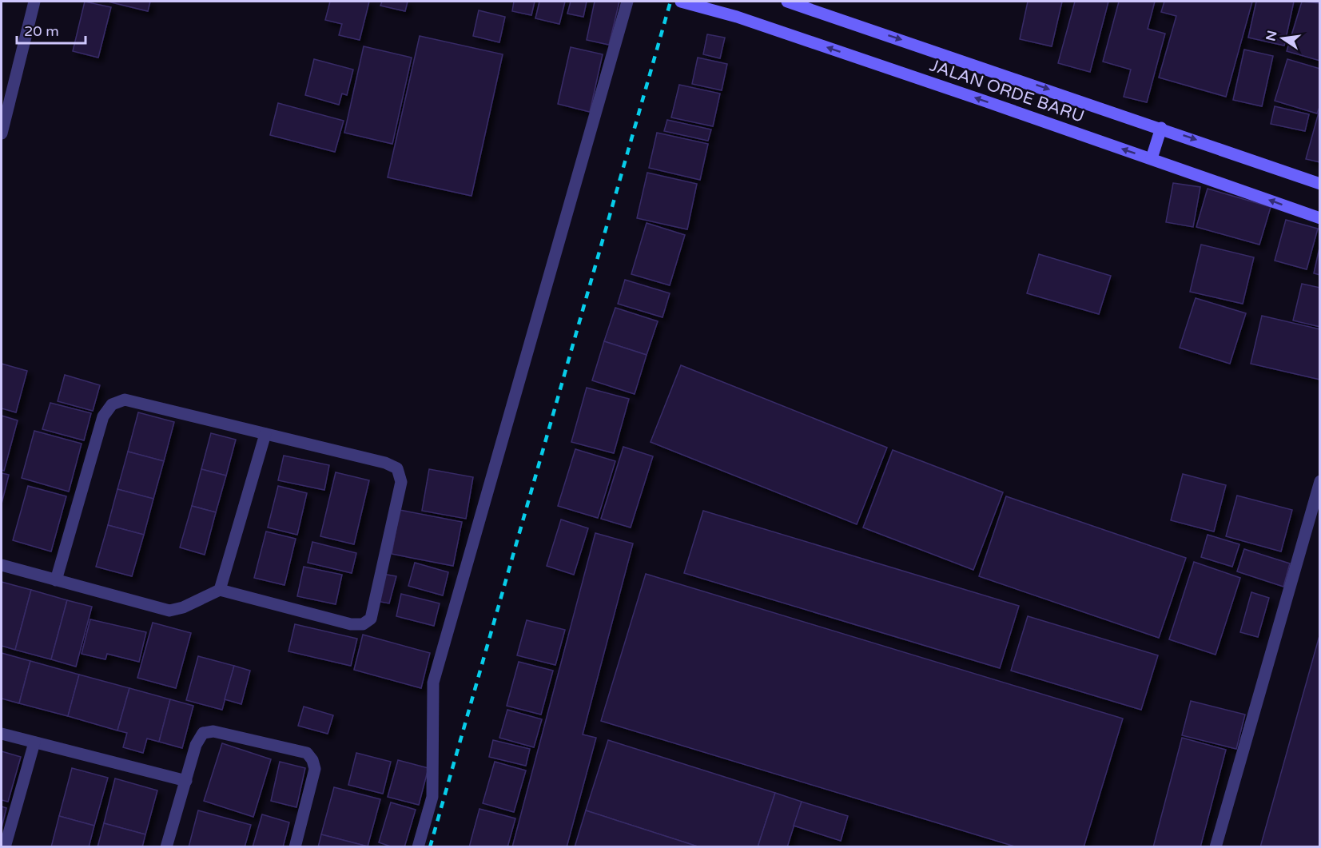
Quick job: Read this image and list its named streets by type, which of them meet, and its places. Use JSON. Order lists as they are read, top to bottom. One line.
{"streets":{"main road":["JALAN ORDE BARU"]},"scale_bar":"20 m","north":"left"}
